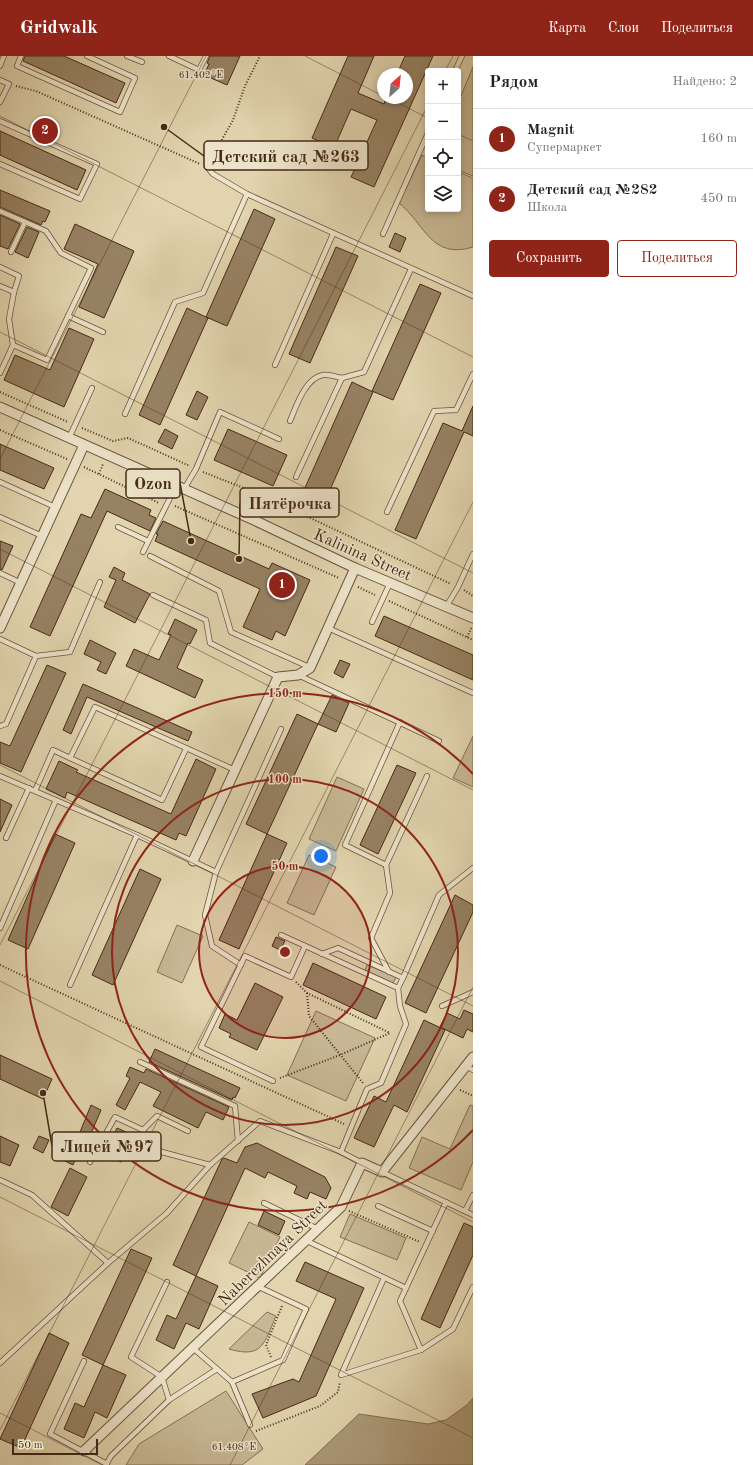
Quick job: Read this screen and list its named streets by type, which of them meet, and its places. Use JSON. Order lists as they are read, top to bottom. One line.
{"streets":{"street":["Kalinina Street","Naberezhnaya Street"]},"places":["Детский сад №263","Ozon","Пятёрочка","Лицей №97"],"scale_bar":"50 m","north":"top right","page":{"header":"Gridwalk","nav":["Карта","Слои","Поделиться"],"heading":["Рядом","Найдено: 2"],"map_buttons":["+","−"],"list":[{"mark":"1","name":"Magnit","note":"Супермаркет","value":"160 m"},{"mark":"2","name":"Детский сад №282","note":"Школа","value":"450 m"}],"pins":["2","1"],"buttons":["Сохранить","Поделиться"],"scale":"50 m"},"coordinates":["61.402°E","61.408°E"],"rings":["150 m","100 m","50 m"]}
